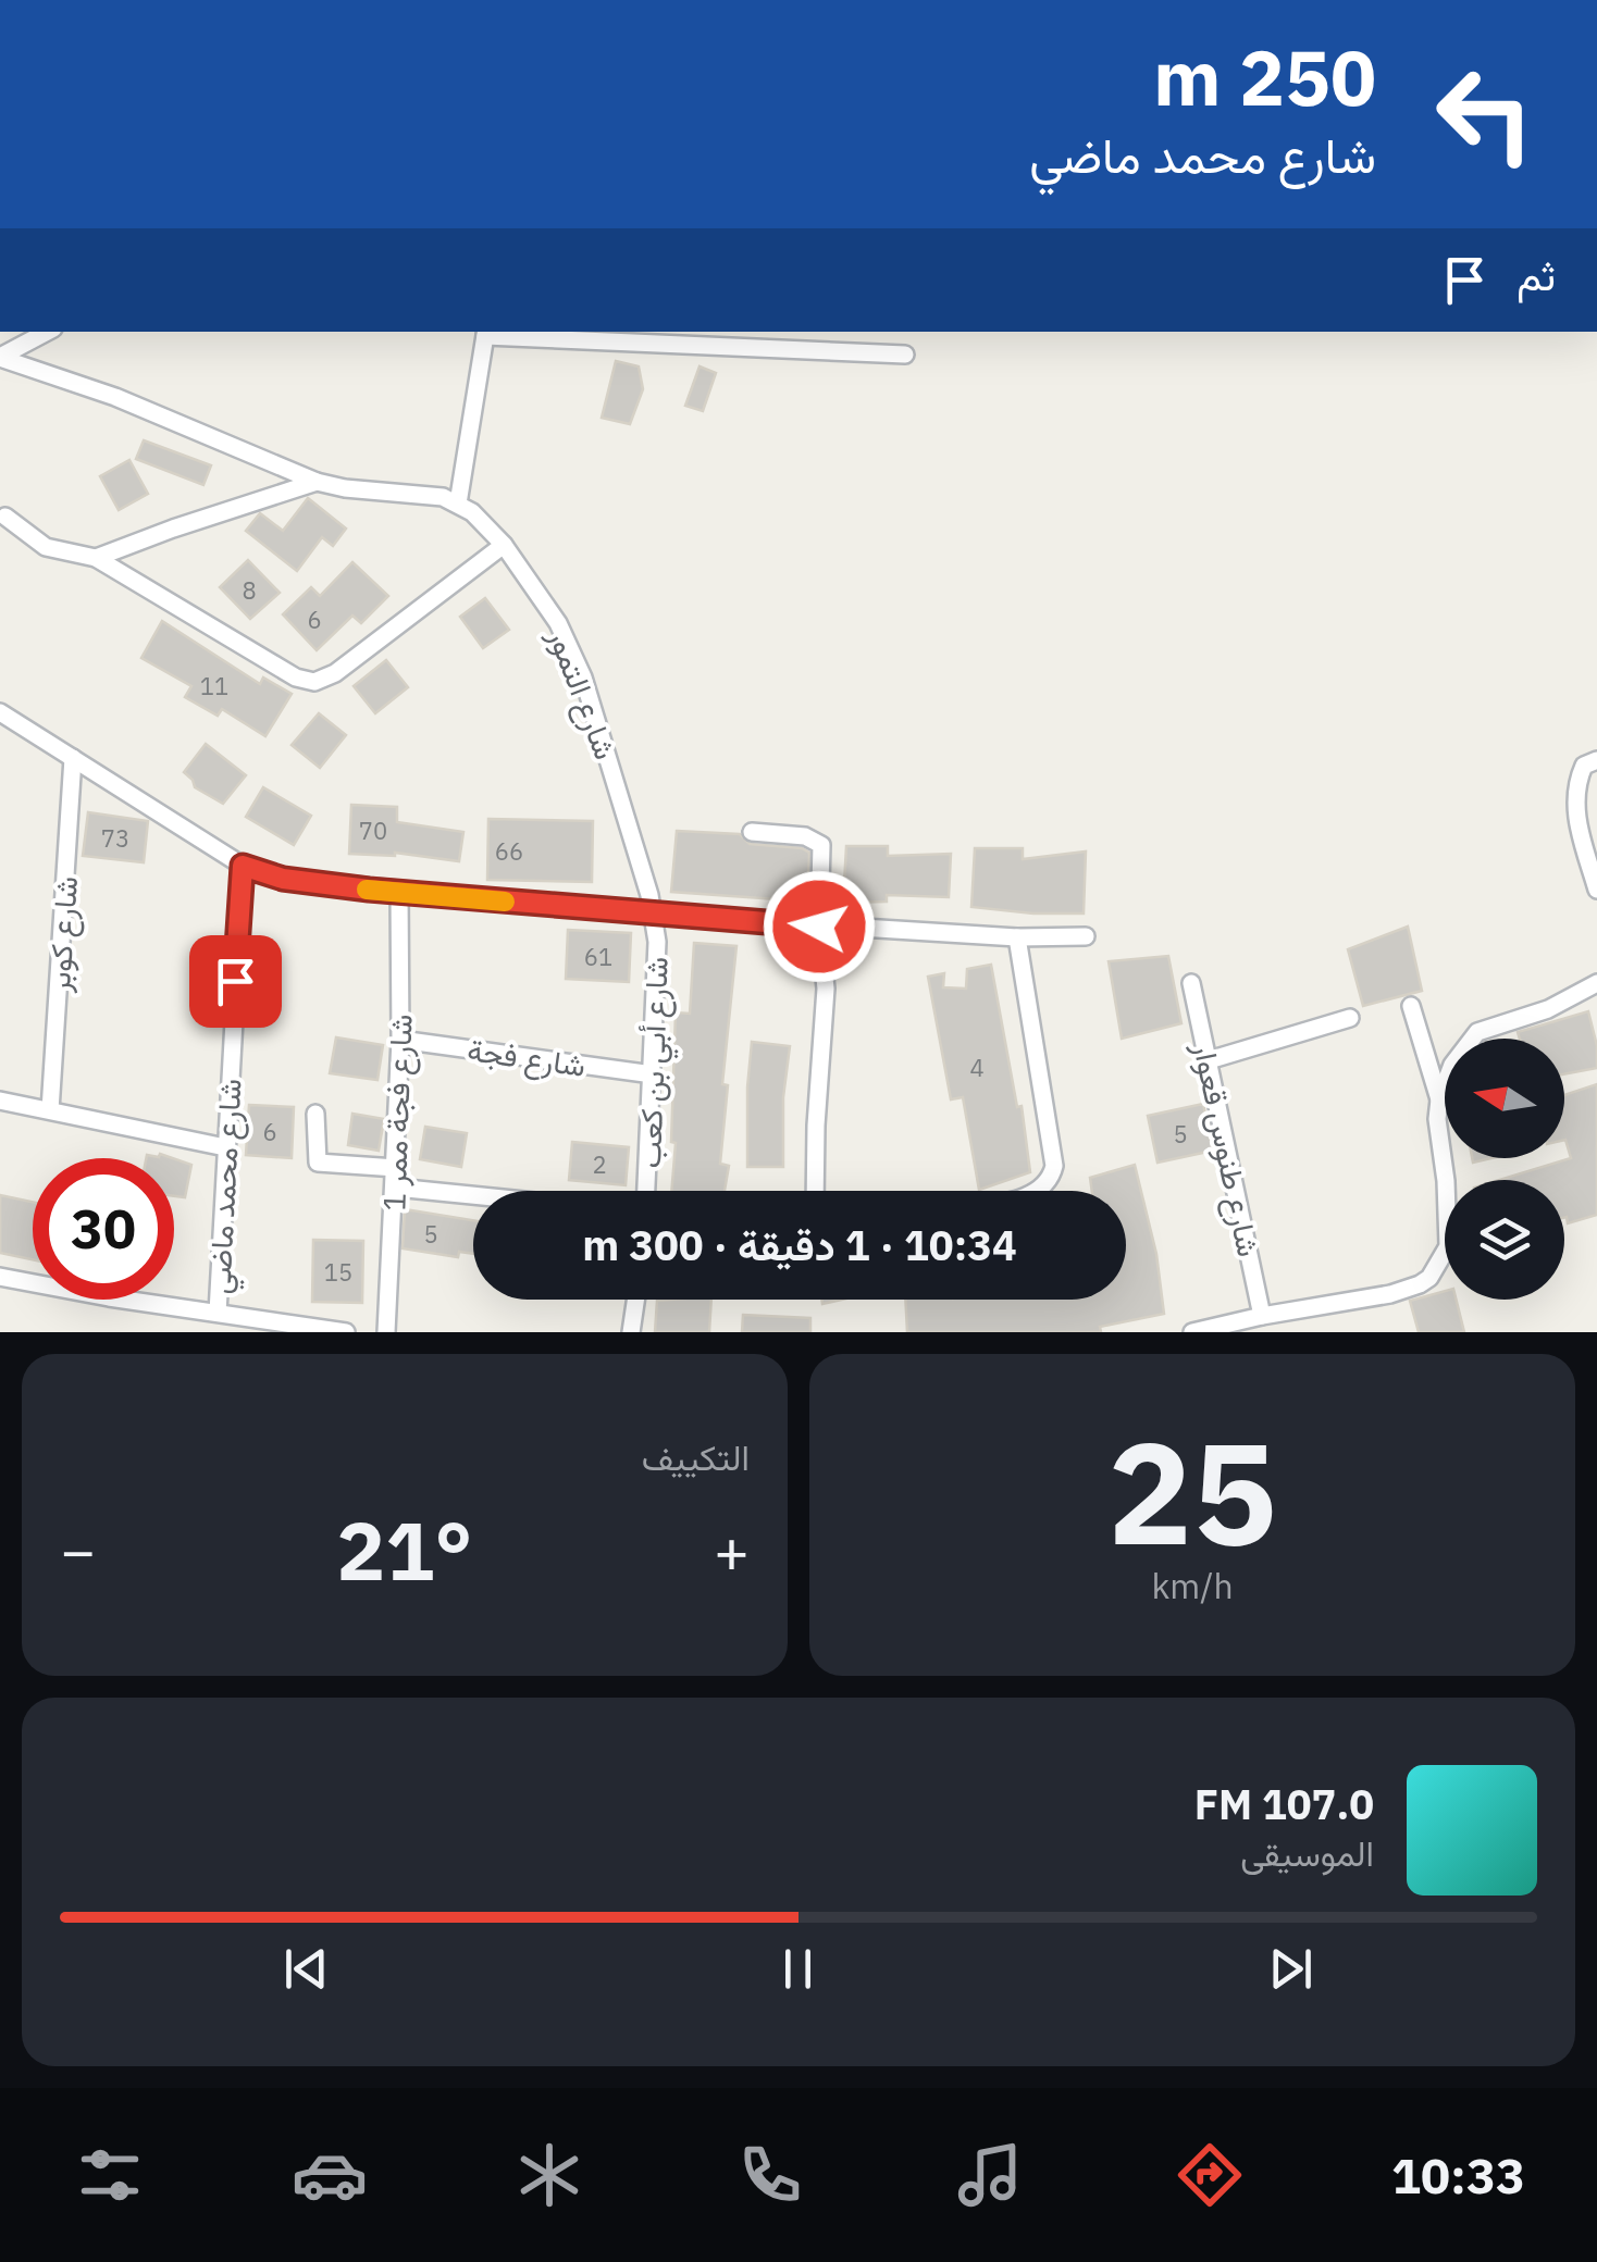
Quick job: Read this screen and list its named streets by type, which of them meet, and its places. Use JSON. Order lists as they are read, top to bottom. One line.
{"streets":{"street":["شارع التمور","شارع كوبر","شارع فجة","شارع أبي بن كعب","شارع فجة ممر 1","شارع طنوس قعوار","شارع محمد ماضي"]},"crossings":[["شارع التمور","شارع أبي بن كعب"],["شارع فجة","شارع أبي بن كعب"],["شارع فجة","شارع فجة ممر 1"]],"house_numbers":["8","6","11","70","73","66","61","4","6","5","2","5","15"],"north":"left","page":{"turn":["250 m","شارع محمد ماضي"],"then":"ثم","limit":"30","trip":"10:34 · 1 دقيقة · 300 m","tile":[["25","km/h"],"التكييف"],"heat":["−","21°","+"],"song":["107.0 FM","الموسيقى"],"tabs":"10:33"}}
